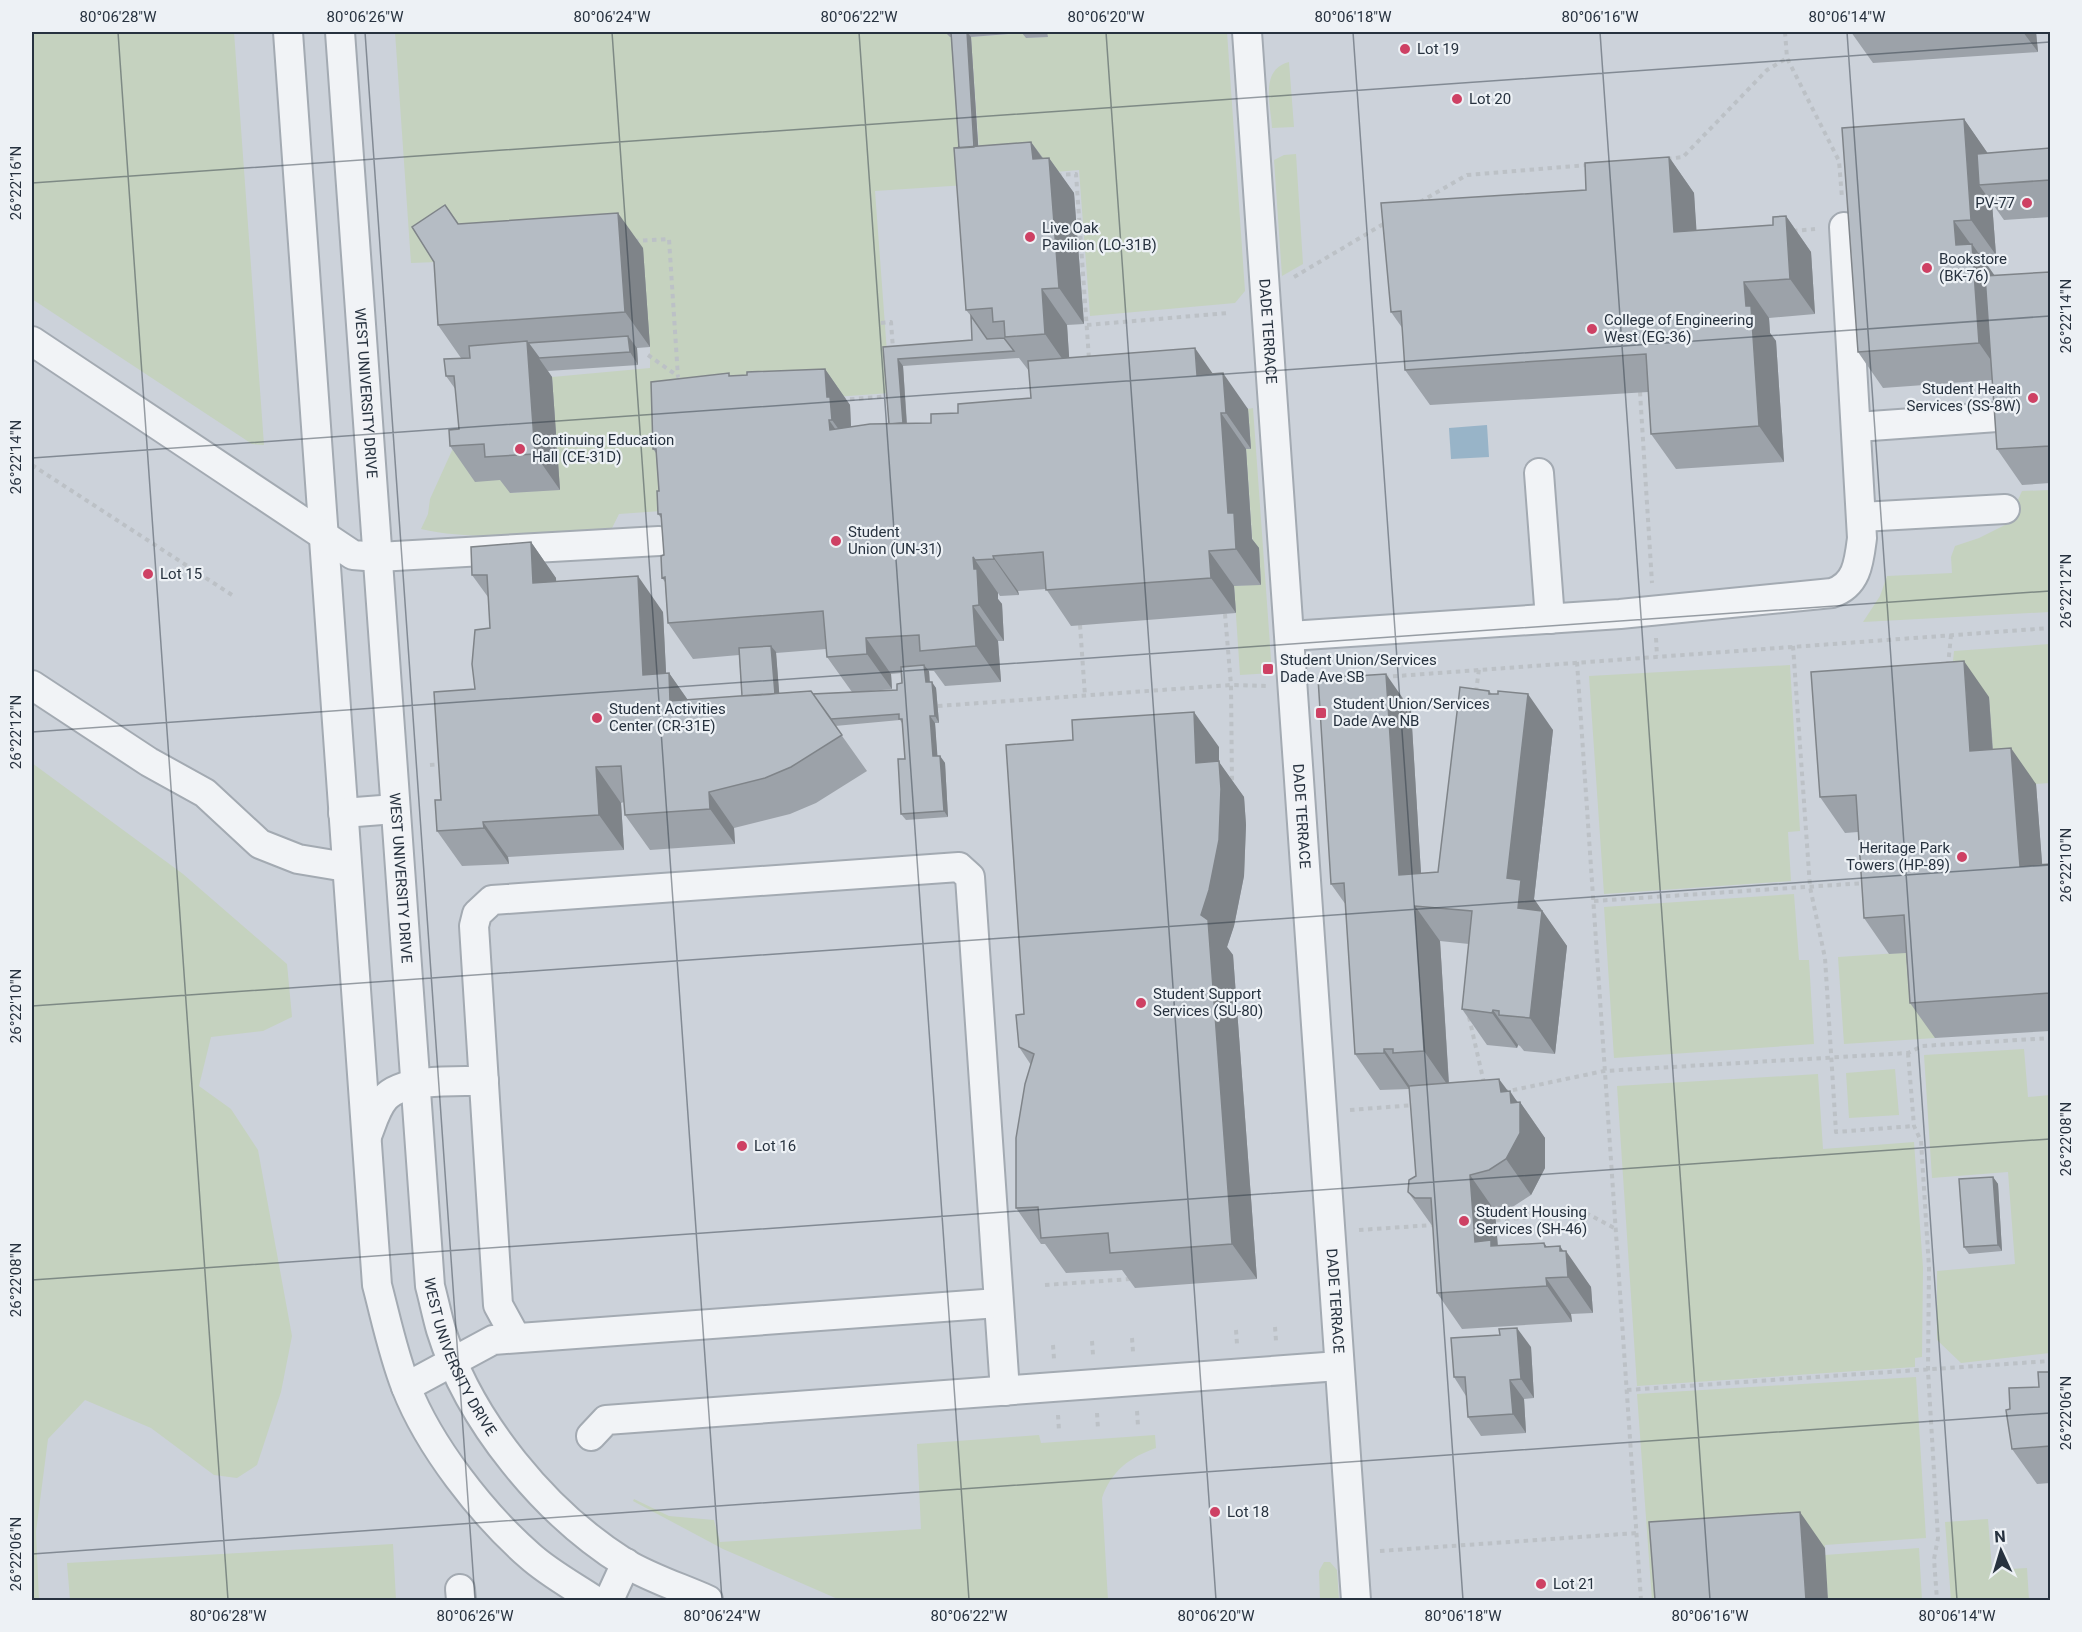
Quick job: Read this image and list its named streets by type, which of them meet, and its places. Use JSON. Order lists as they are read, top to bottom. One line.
{"streets":{"street":["DADE TERRACE","WEST UNIVERSITY DRIVE"]},"places":{"other":["Lot 19","Lot 20","PV-77","Live Oak Pavilion (LO-31B)","Bookstore (BK-76)","College of Engineering West (EG-36)","Student Health Services (SS-8W)","Continuing Education Hall (CE-31D)","Student Union (UN-31)","Lot 15","Student Activities Center (CR-31E)","Heritage Park Towers (HP-89)","Student Support Services (SU-80)","Lot 16","Student Housing Services (SH-46)","Lot 18","Lot 21"],"transit":["Student Union/Services Dade Ave SB","Student Union/Services Dade Ave NB"]},"north":"top","coordinates":["80°06'28\"W","80°06'26\"W","80°06'24\"W","80°06'22\"W","80°06'20\"W","80°06'18\"W","80°06'16\"W","80°06'14\"W","26°22'16\"N","26°22'14\"N","26°22'12\"N","26°22'10\"N","26°22'08\"N","26°22'06\"N"]}
